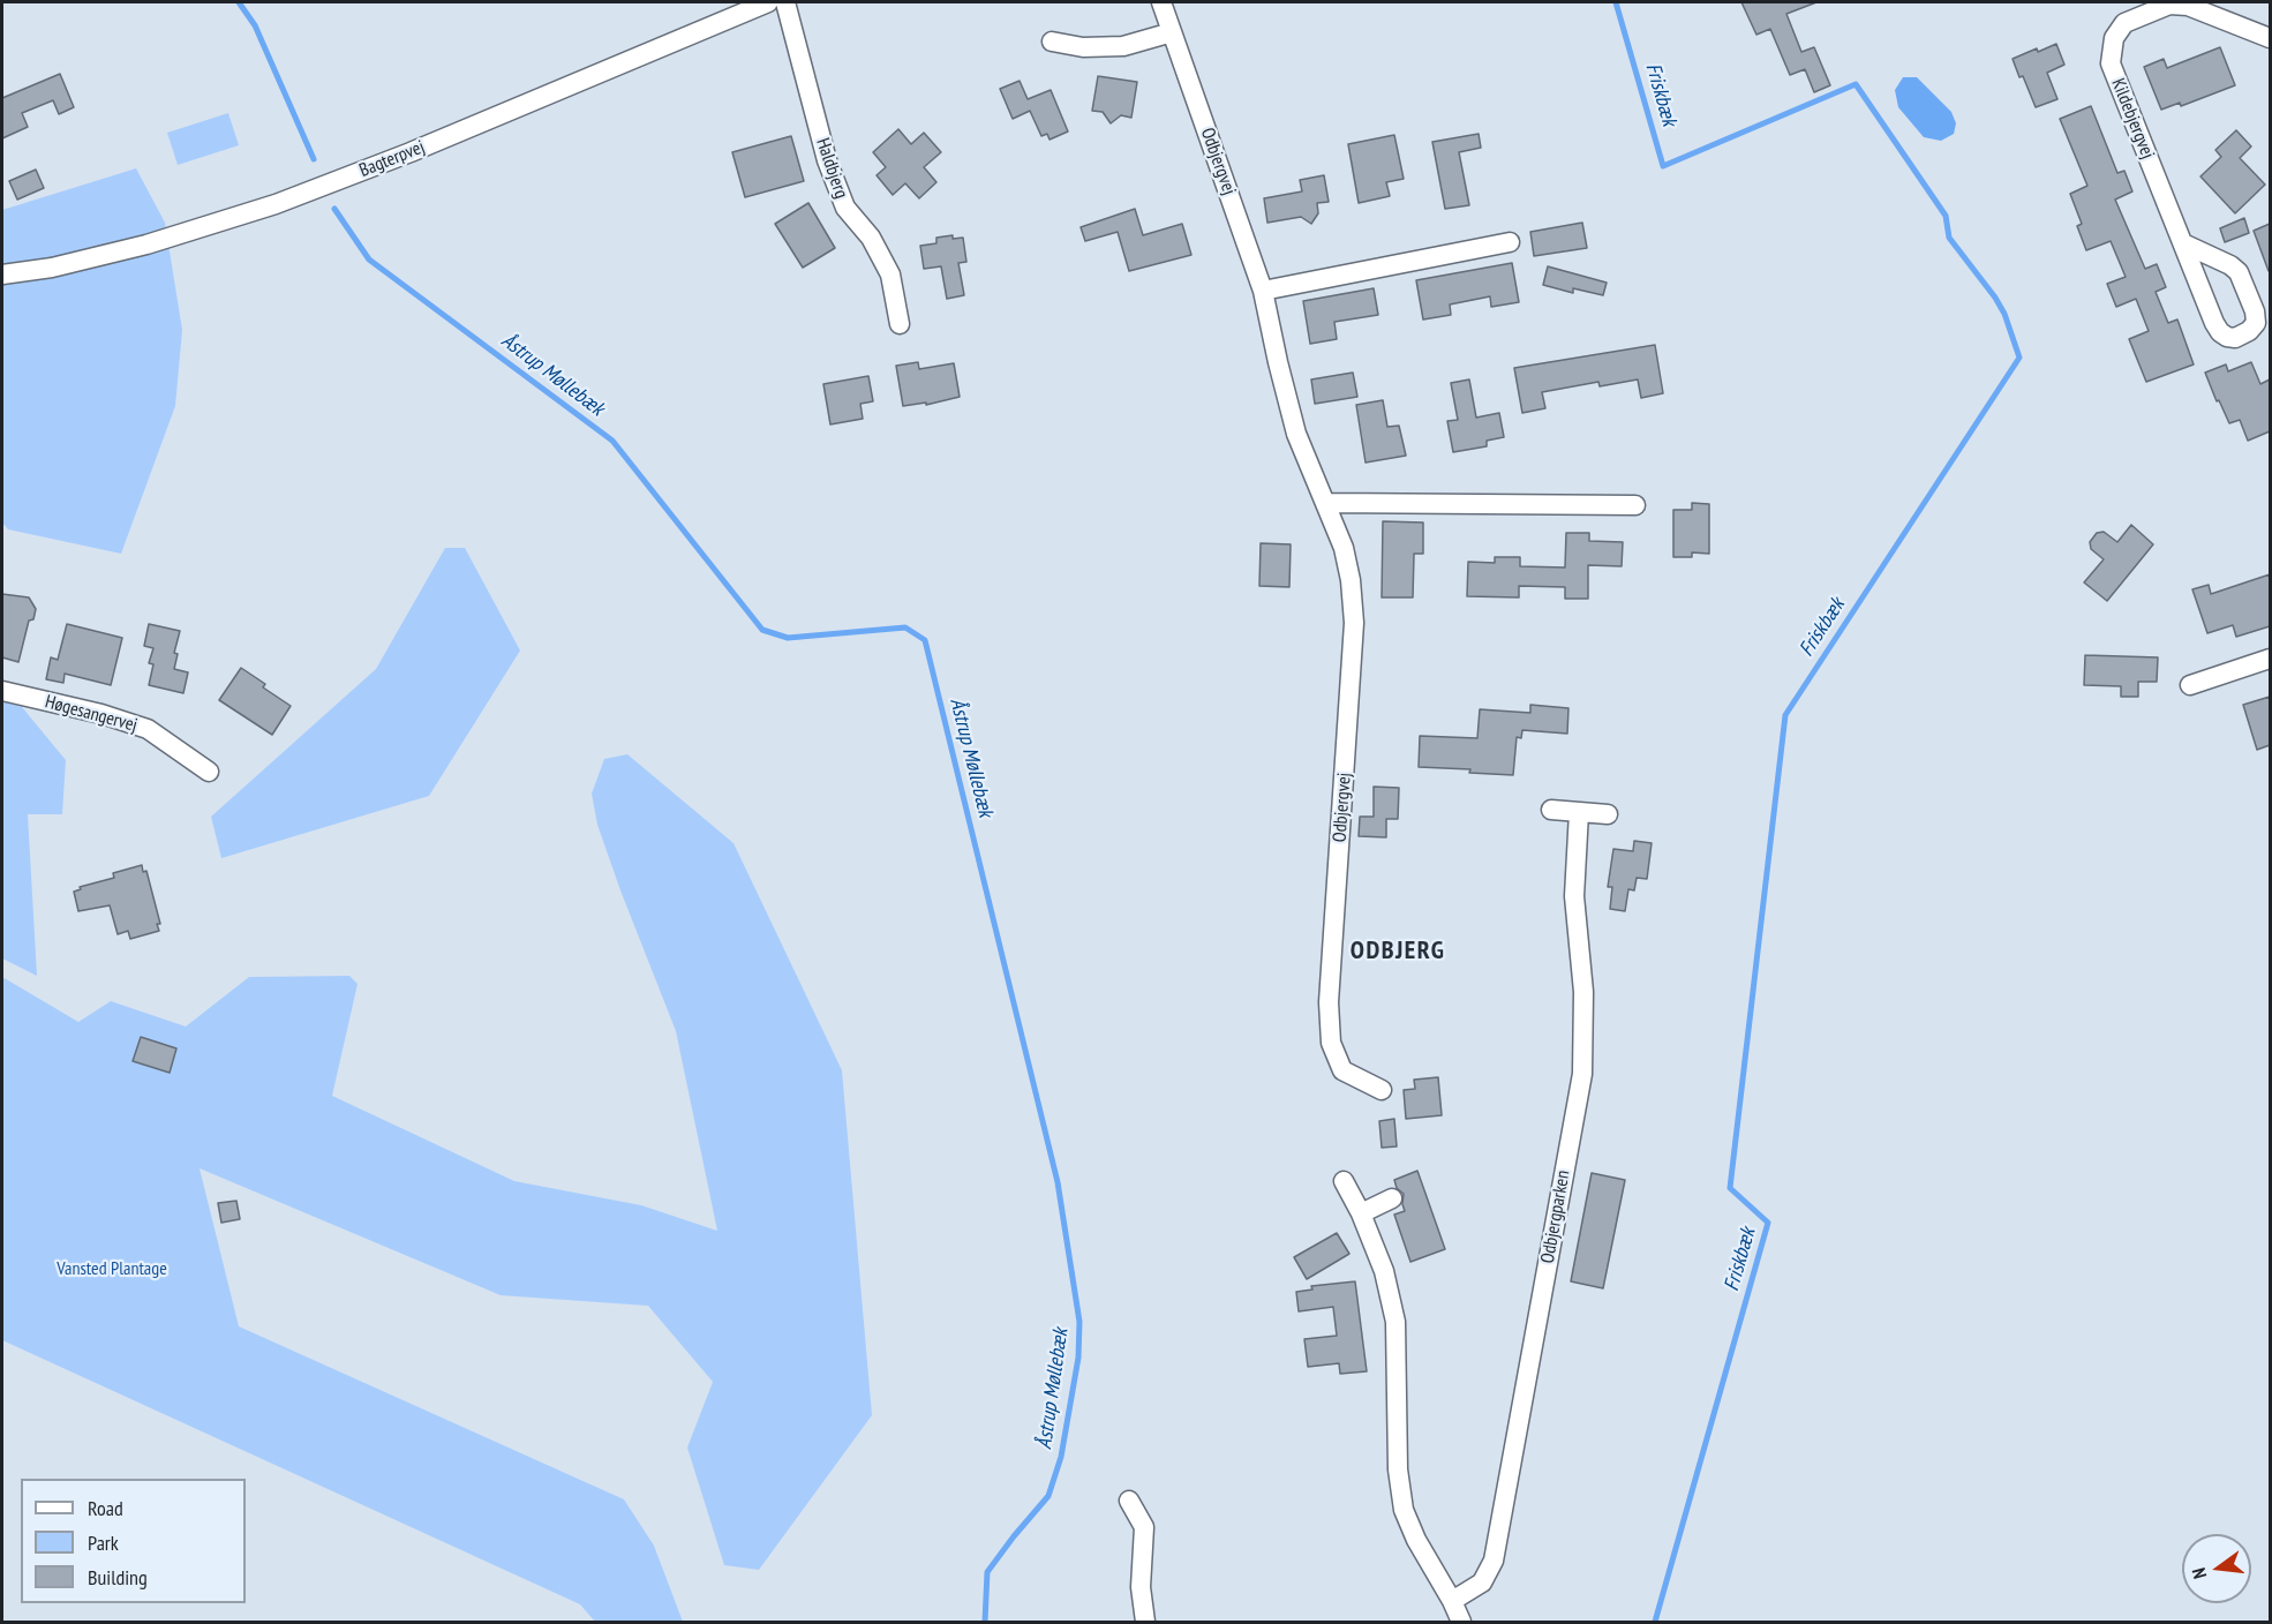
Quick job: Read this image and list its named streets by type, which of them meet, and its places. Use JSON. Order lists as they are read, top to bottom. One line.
{"streets":{"street":["Kildebjergvej","Bagterpvej","Odbjergvej","Haldbjerg","Høgesangervej","Odbjergparken"]},"districts":["ODBJERG"],"water":["Friskbæk","Åstrup Møllebæk"],"parks":["Vansted Plantage"],"legend":["Road","Park","Building"],"north":"left"}
